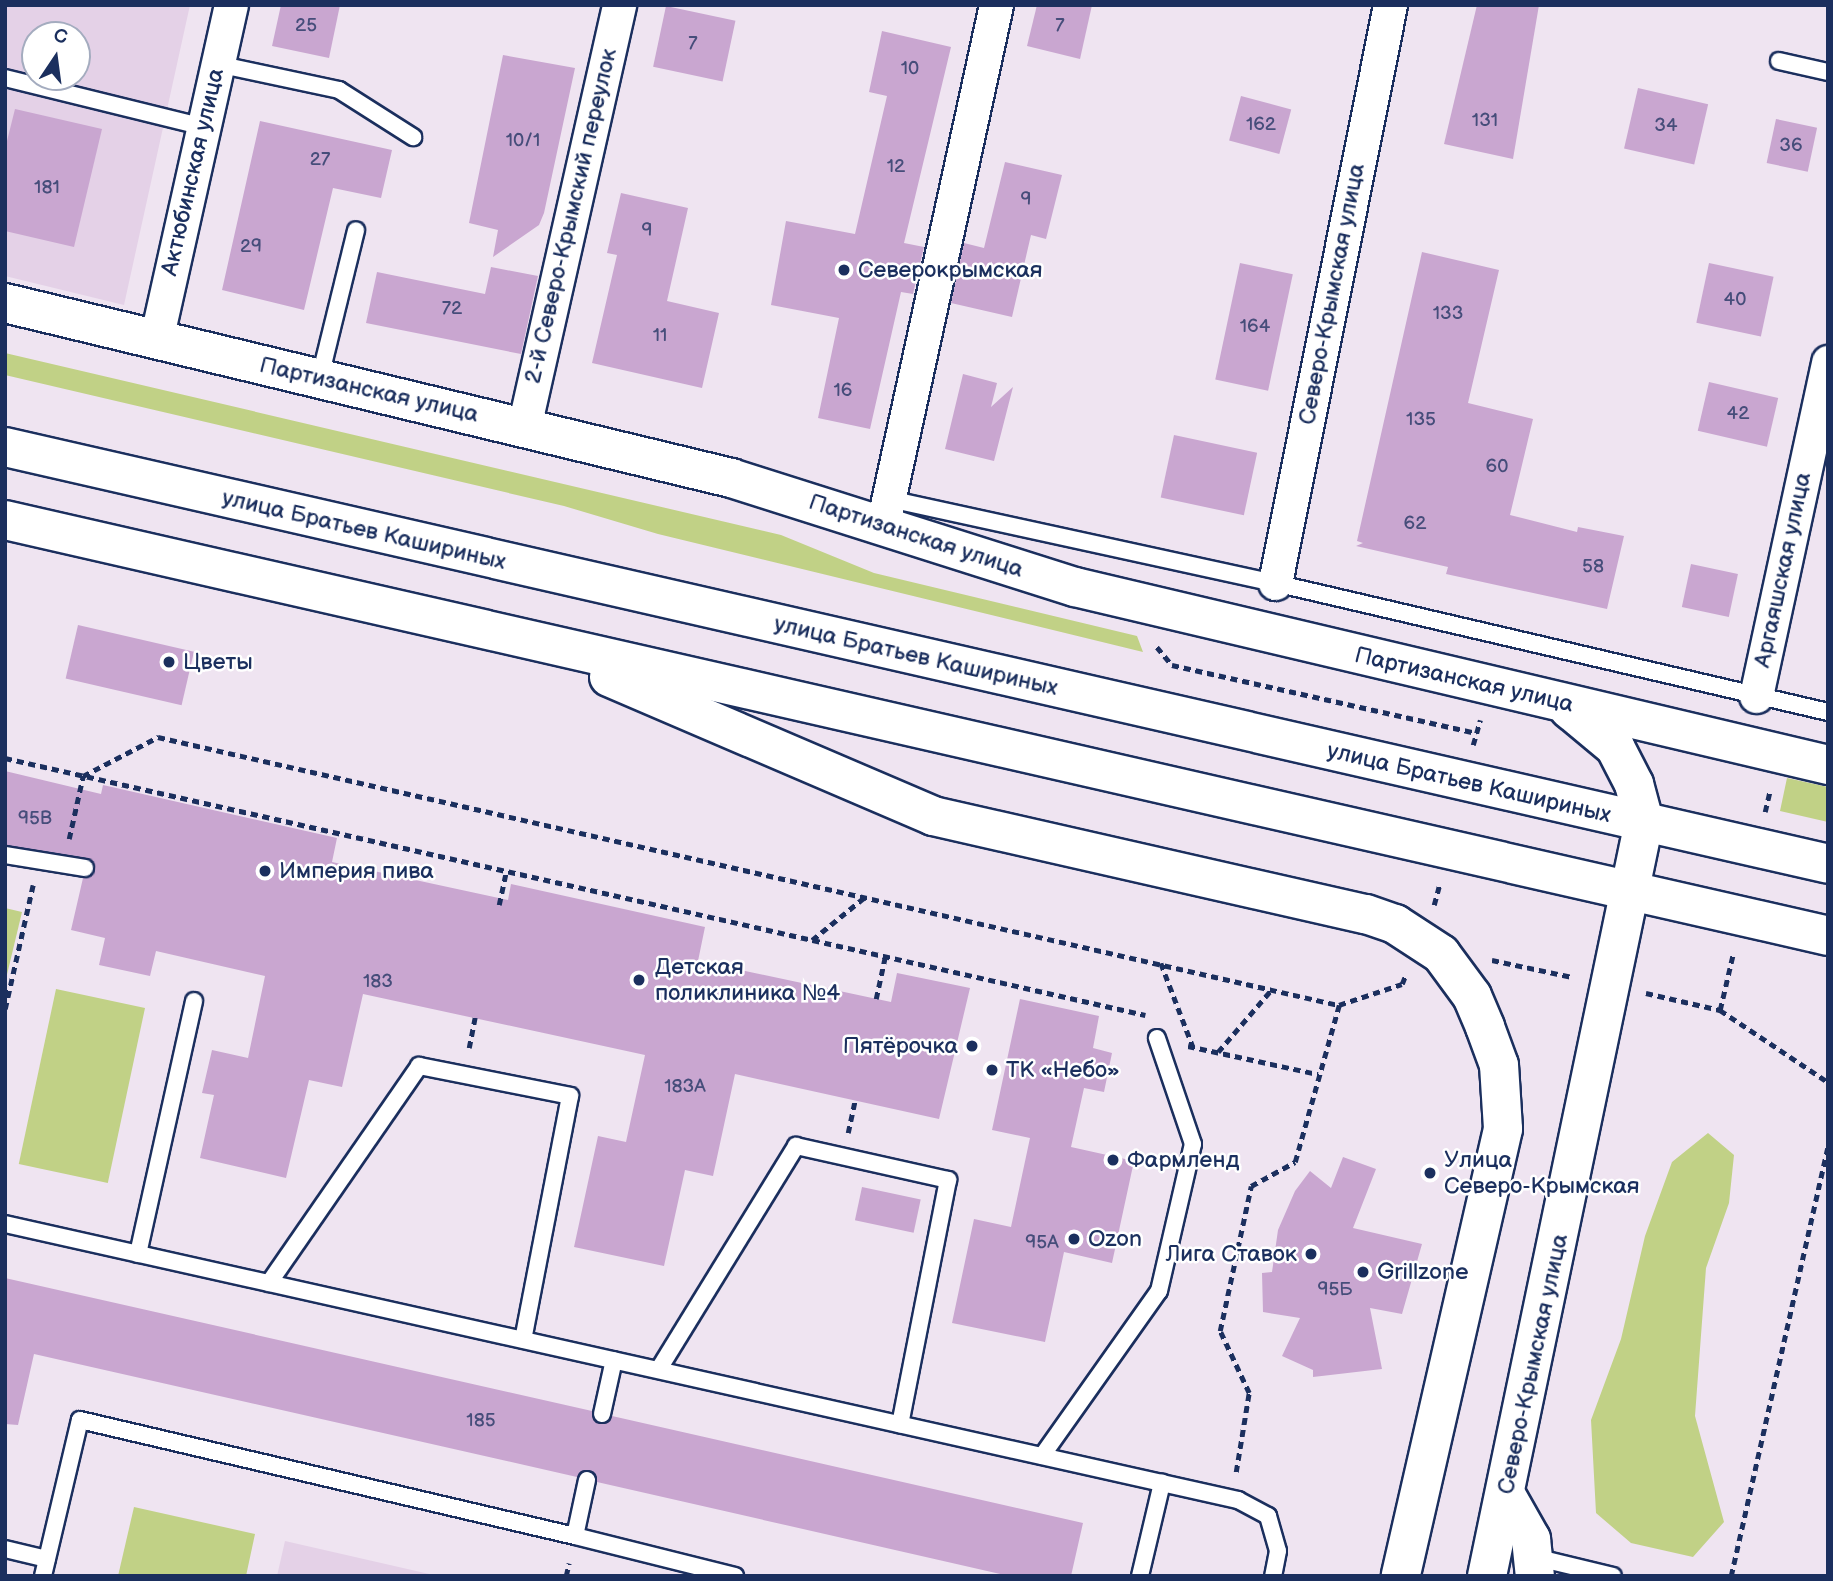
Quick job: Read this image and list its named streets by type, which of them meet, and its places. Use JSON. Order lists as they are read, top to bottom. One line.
{"streets":{"main road":["Северо-Крымская улица","Партизанская улица","улица Братьев Кашириных"],"street":["Актюбинская улица","2-й Северо-Крымский переулок","Аргаяшская улица"]},"crossings":[["Актюбинская улица","Партизанская улица"],["2-й Северо-Крымский переулок","Партизанская улица"],["Северо-Крымская улица","улица Братьев Кашириных"]],"places":["Северокрымская","Цветы","Империя пива","Детская поликлиника №4","Пятёрочка","ТК «Небо»","Фармленд","Улица Северо-Крымская","Ozon","Лига Ставок","Grillzone"],"house_numbers":["25","7","7","10","131","162","34","10/1","36","27","12","181","9","9","29","40","72","133","164","11","16","42","135","60","62","58","95В","183","183А","95А","95Б","185"],"north":"top"}
